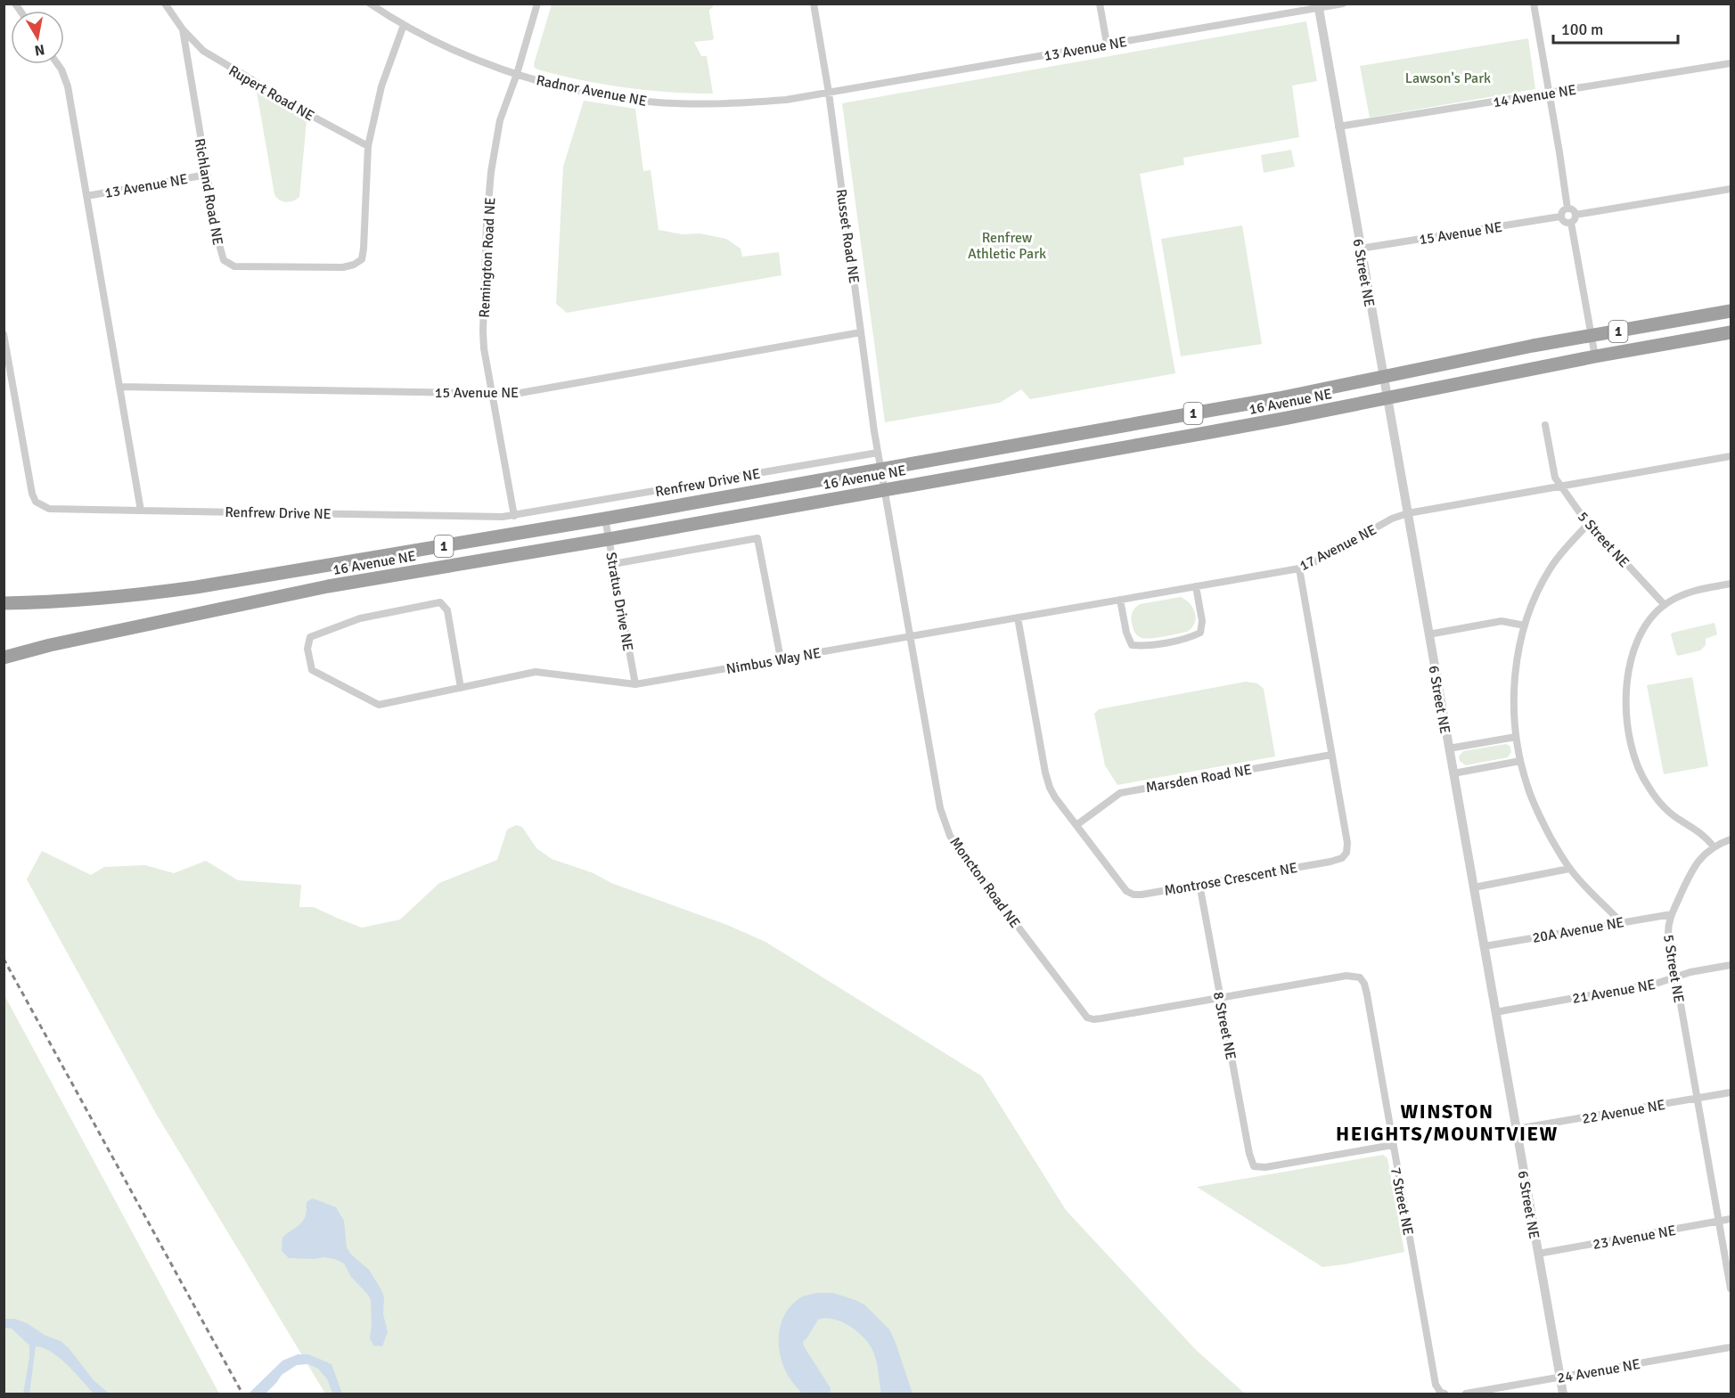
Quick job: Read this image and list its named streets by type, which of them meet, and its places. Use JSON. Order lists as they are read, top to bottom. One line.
{"streets":{"highway":["1","16 Avenue NE"],"street":["13 Avenue NE","Radnor Avenue NE","Rupert Road NE","14 Avenue NE","Richland Road NE","15 Avenue NE","Russet Road NE","Remington Road NE","6 Street NE","Renfrew Drive NE","5 Street NE","17 Avenue NE","Stratus Drive NE","Nimbus Way NE","Marsden Road NE","Montrose Crescent NE","Moncton Road NE","20A Avenue NE","21 Avenue NE","8 Street NE","22 Avenue NE","7 Street NE","23 Avenue NE","24 Avenue NE"]},"crossings":[["13 Avenue NE","Radnor Avenue NE"],["13 Avenue NE","Richland Road NE"],["13 Avenue NE","Russet Road NE"],["13 Avenue NE","6 Street NE"],["Radnor Avenue NE","Richland Road NE"],["Radnor Avenue NE","Russet Road NE"],["Radnor Avenue NE","Remington Road NE"],["Rupert Road NE","Richland Road NE"],["14 Avenue NE","6 Street NE"],["15 Avenue NE","Russet Road NE"],["15 Avenue NE","Remington Road NE"],["15 Avenue NE","6 Street NE"],["Russet Road NE","16 Avenue NE"],["Russet Road NE","Renfrew Drive NE"],["Russet Road NE","Moncton Road NE"],["Remington Road NE","Renfrew Drive NE"],["6 Street NE","16 Avenue NE"],["6 Street NE","17 Avenue NE"],["6 Street NE","20A Avenue NE"],["6 Street NE","21 Avenue NE"],["6 Street NE","22 Avenue NE"],["6 Street NE","23 Avenue NE"],["6 Street NE","24 Avenue NE"],["16 Avenue NE","Stratus Drive NE"],["16 Avenue NE","Moncton Road NE"],["5 Street NE","17 Avenue NE"],["5 Street NE","20A Avenue NE"],["5 Street NE","21 Avenue NE"],["5 Street NE","22 Avenue NE"],["5 Street NE","23 Avenue NE"],["17 Avenue NE","Nimbus Way NE"],["17 Avenue NE","Montrose Crescent NE"],["17 Avenue NE","Moncton Road NE"],["Stratus Drive NE","Nimbus Way NE"],["Nimbus Way NE","Moncton Road NE"],["Marsden Road NE","Montrose Crescent NE"],["Montrose Crescent NE","8 Street NE"],["Moncton Road NE","8 Street NE"],["Moncton Road NE","7 Street NE"],["8 Street NE","7 Street NE"]],"districts":["WINSTON HEIGHTS/MOUNTVIEW"],"parks":["Lawson's Park","Renfrew Athletic Park"],"scale_bar":"100 m","north":"bottom"}
